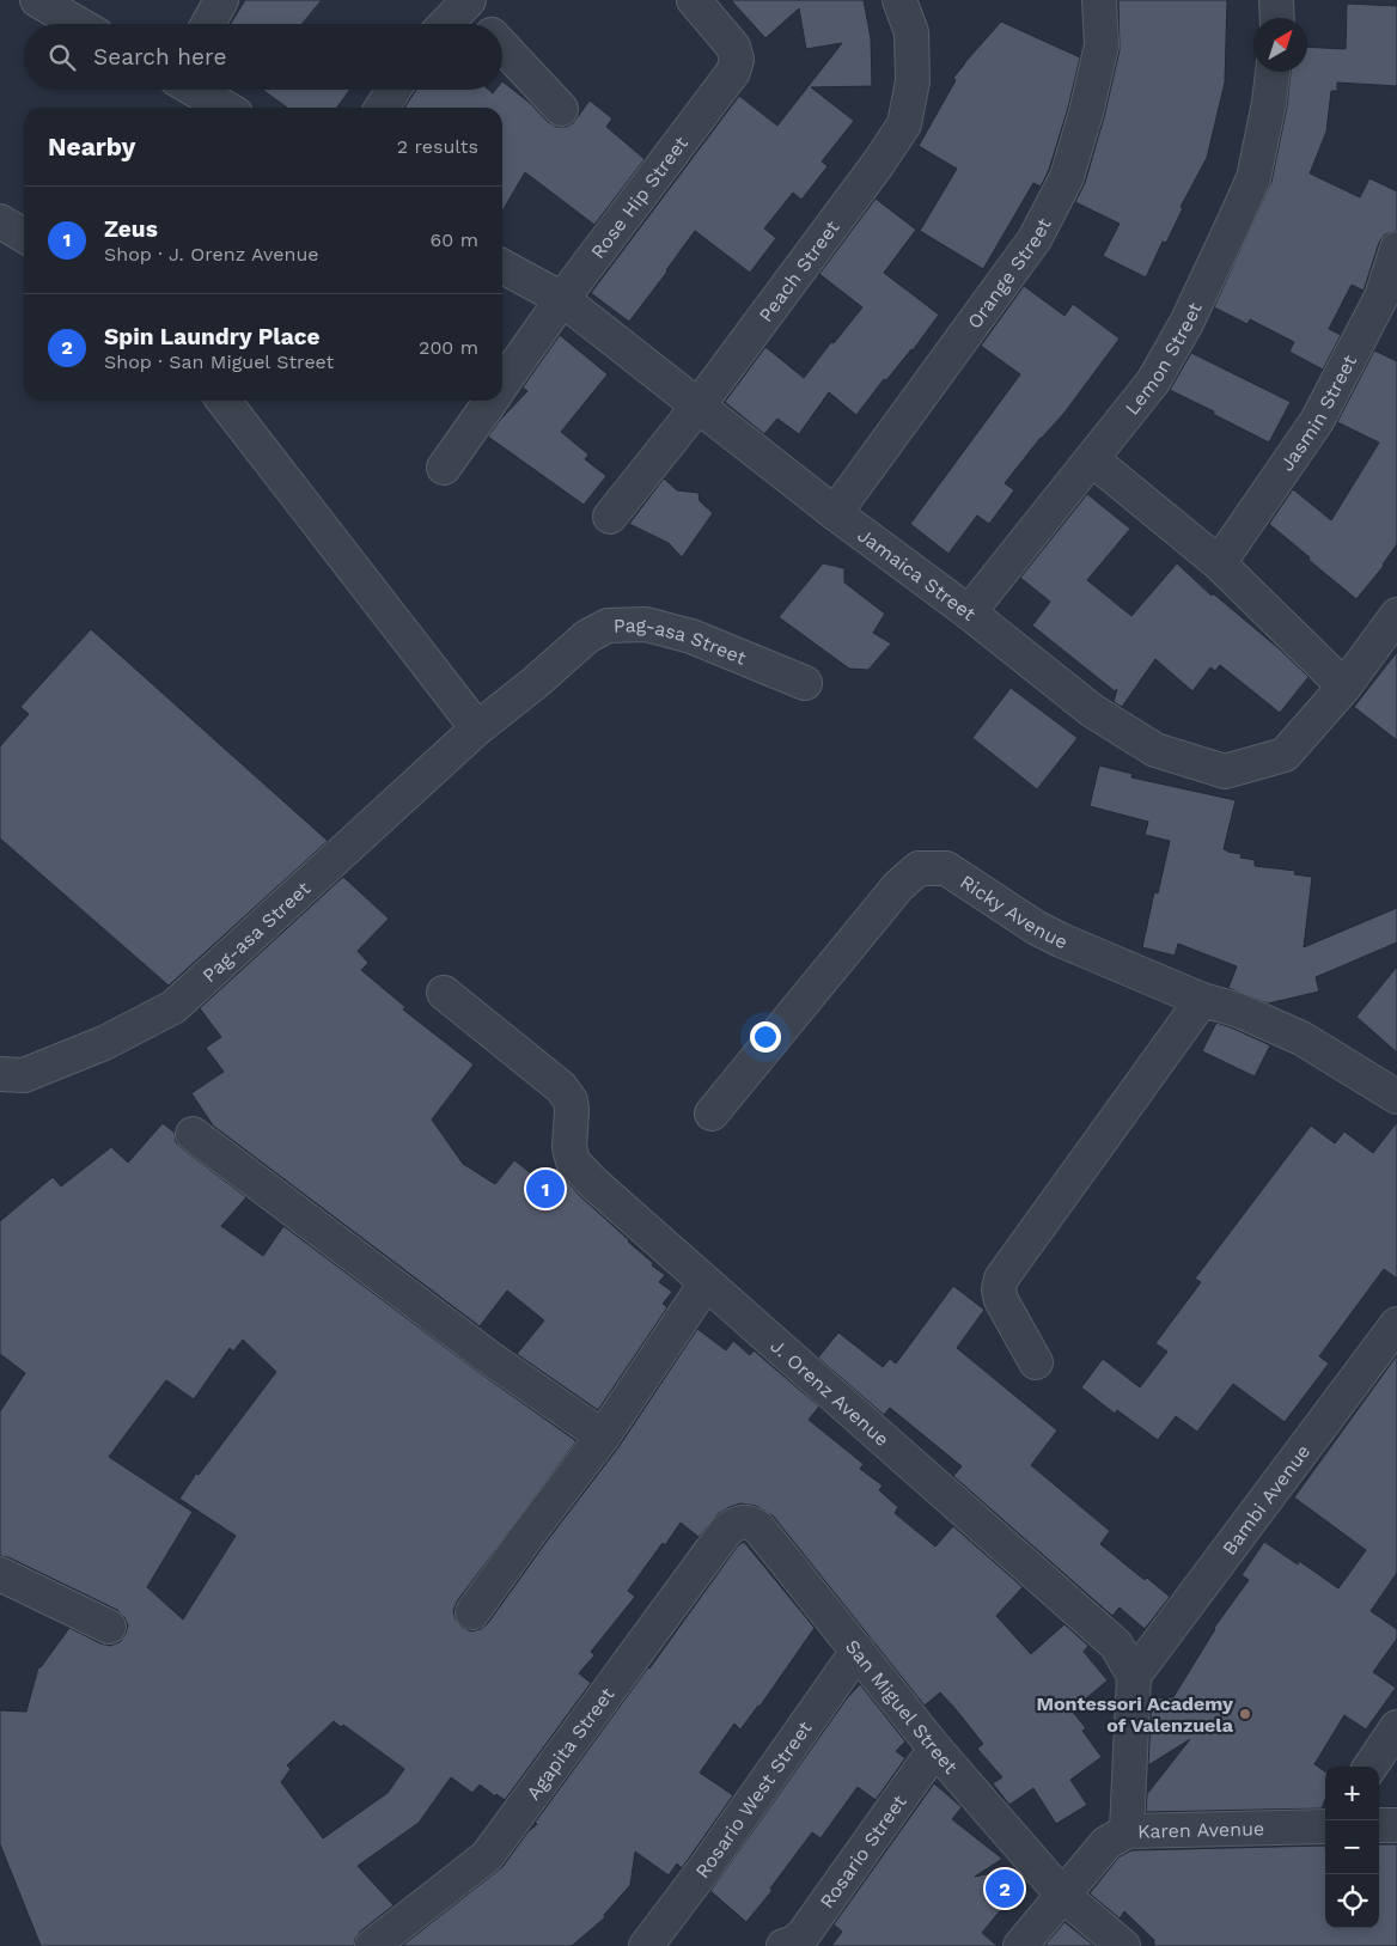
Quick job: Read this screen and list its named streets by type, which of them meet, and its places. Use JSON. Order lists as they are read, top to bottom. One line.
{"streets":{"street":["Rose Hip Street","Peach Street","Orange Street","Lemon Street","Jasmin Street","Jamaica Street","Pag-asa Street","Ricky Avenue","J. Orenz Avenue","Bambi Avenue","San Miguel Street","Agapita Street","Rosario West Street","Karen Avenue","Rosario Street"]},"crossings":[["Rose Hip Street","Jamaica Street"],["Peach Street","Jamaica Street"],["Orange Street","Jamaica Street"],["Lemon Street","Jamaica Street"],["J. Orenz Avenue","Bambi Avenue"],["San Miguel Street","Agapita Street"],["San Miguel Street","Rosario West Street"],["San Miguel Street","Karen Avenue"],["San Miguel Street","Rosario Street"]],"places":["Montessori Academy of Valenzuela"],"north":"top right","page":{"search":"Search here","heading":["Nearby","2 results"],"list":[{"mark":"1","name":"Zeus","note":"Shop · J. Orenz Avenue","value":"60 m"},{"mark":"2","name":"Spin Laundry Place","note":"Shop · San Miguel Street","value":"200 m"}],"pins":["1","2"],"map_buttons":["+","−"]}}
